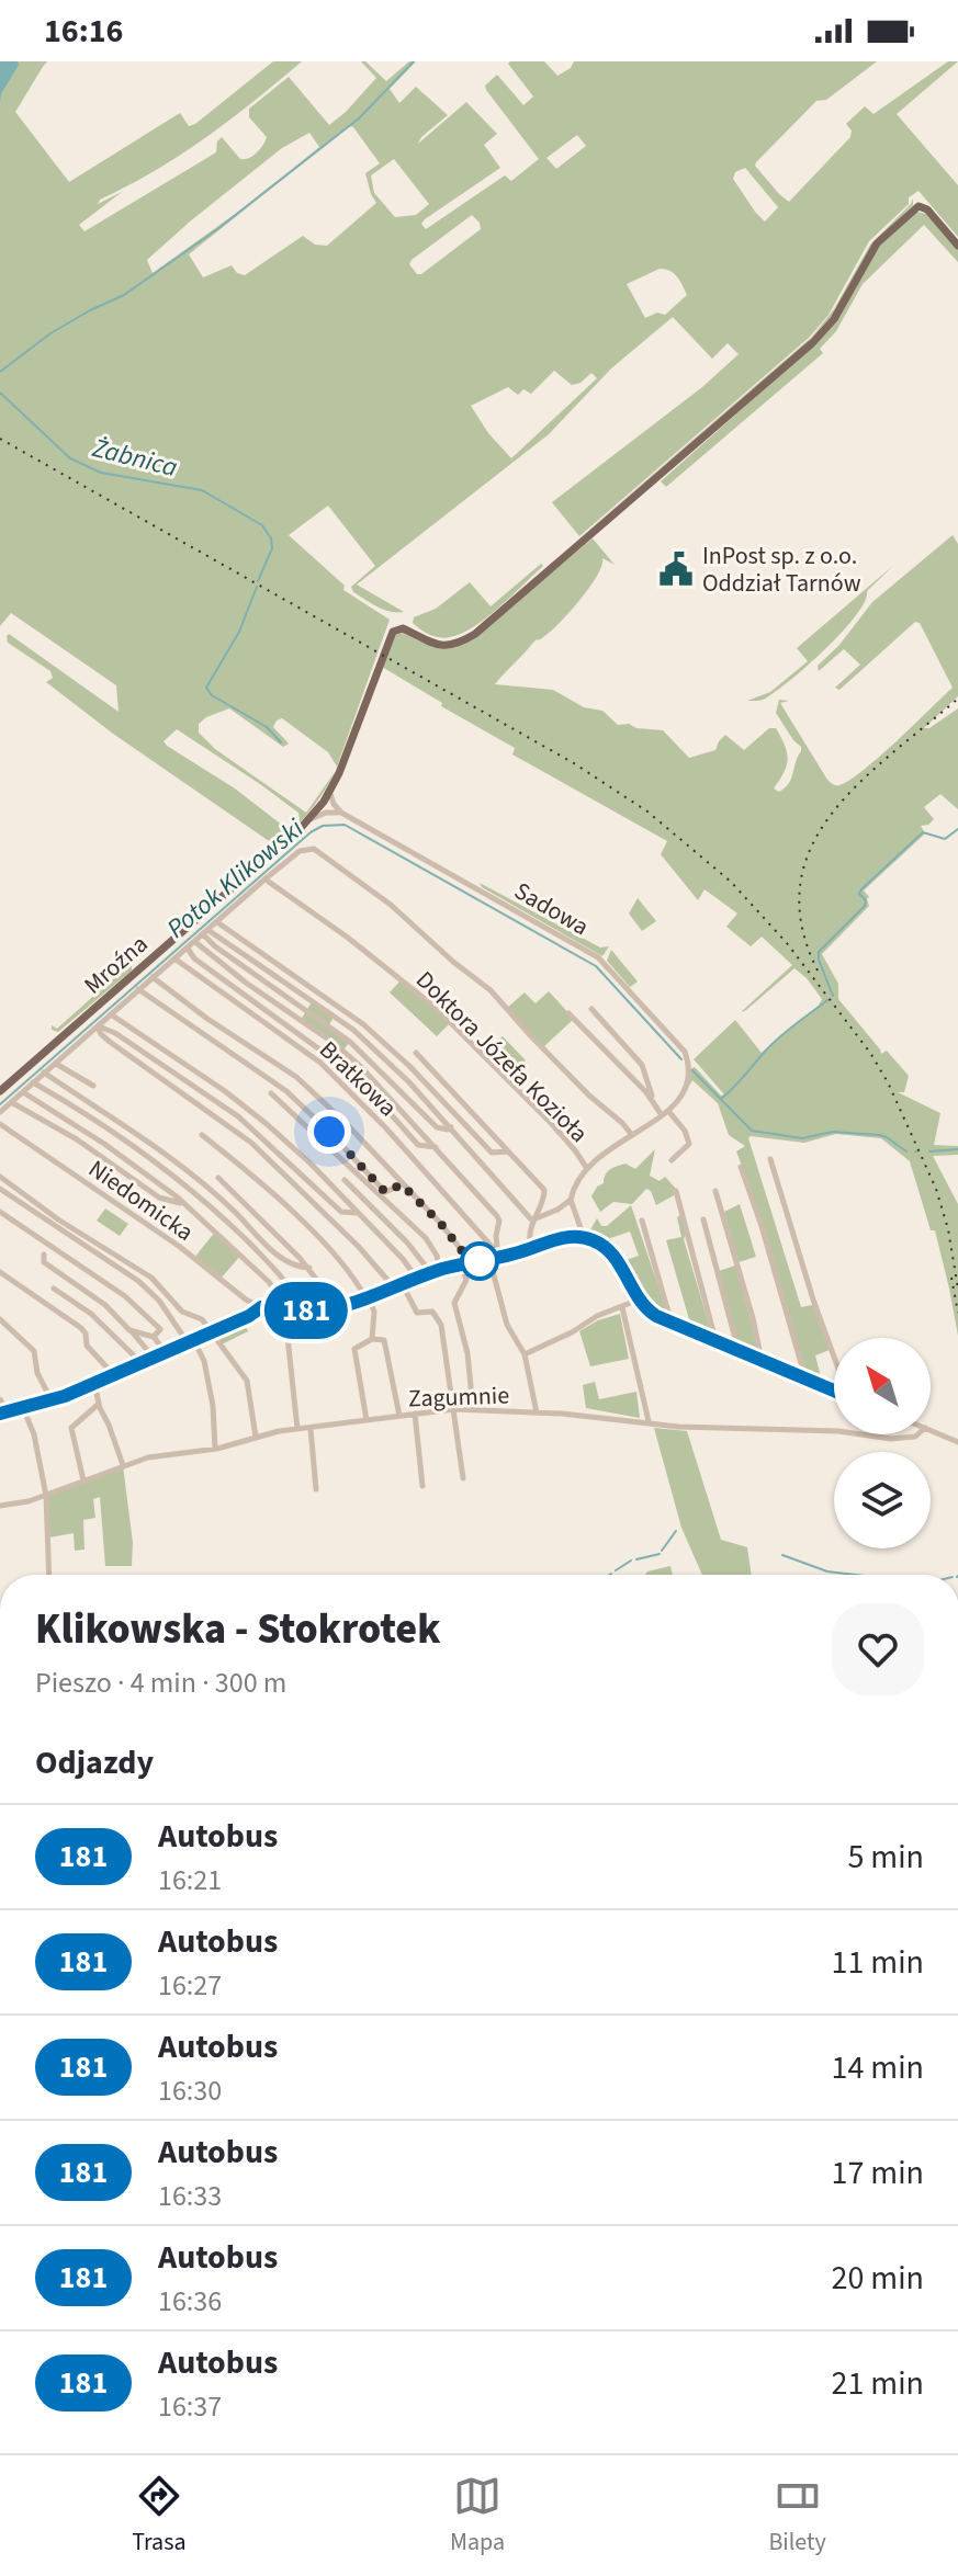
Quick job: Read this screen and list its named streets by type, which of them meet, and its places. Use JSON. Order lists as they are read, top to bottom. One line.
{"streets":{"main road":["Mroźna"],"street":["Sadowa","Doktora Józefa Kozioła","Bratkowa","Niedomicka","Zagumnie"]},"crossings":[["Sadowa","Mroźna"],["Sadowa","Doktora Józefa Kozioła"]],"water":["Żabnica","Potok Klikowski"],"places":{"public building":["InPost sp. z o.o. Oddział Tarnów"]},"lines":["bus line 181"],"north":"top left","page":{"status":"16:16","on_map":"181","heading":[["Klikowska - Stokrotek","Pieszo · 4 min · 300 m"],"Odjazdy"],"list":[{"mark":"181","name":"Autobus","note":"16:21","value":"5 min"},{"mark":"181","name":"Autobus","note":"16:27","value":"11 min"},{"mark":"181","name":"Autobus","note":"16:30","value":"14 min"},{"mark":"181","name":"Autobus","note":"16:33","value":"17 min"},{"mark":"181","name":"Autobus","note":"16:36","value":"20 min"},{"mark":"181","name":"Autobus","note":"16:37","value":"21 min"}],"tabs":["Trasa","Mapa","Bilety"]}}
